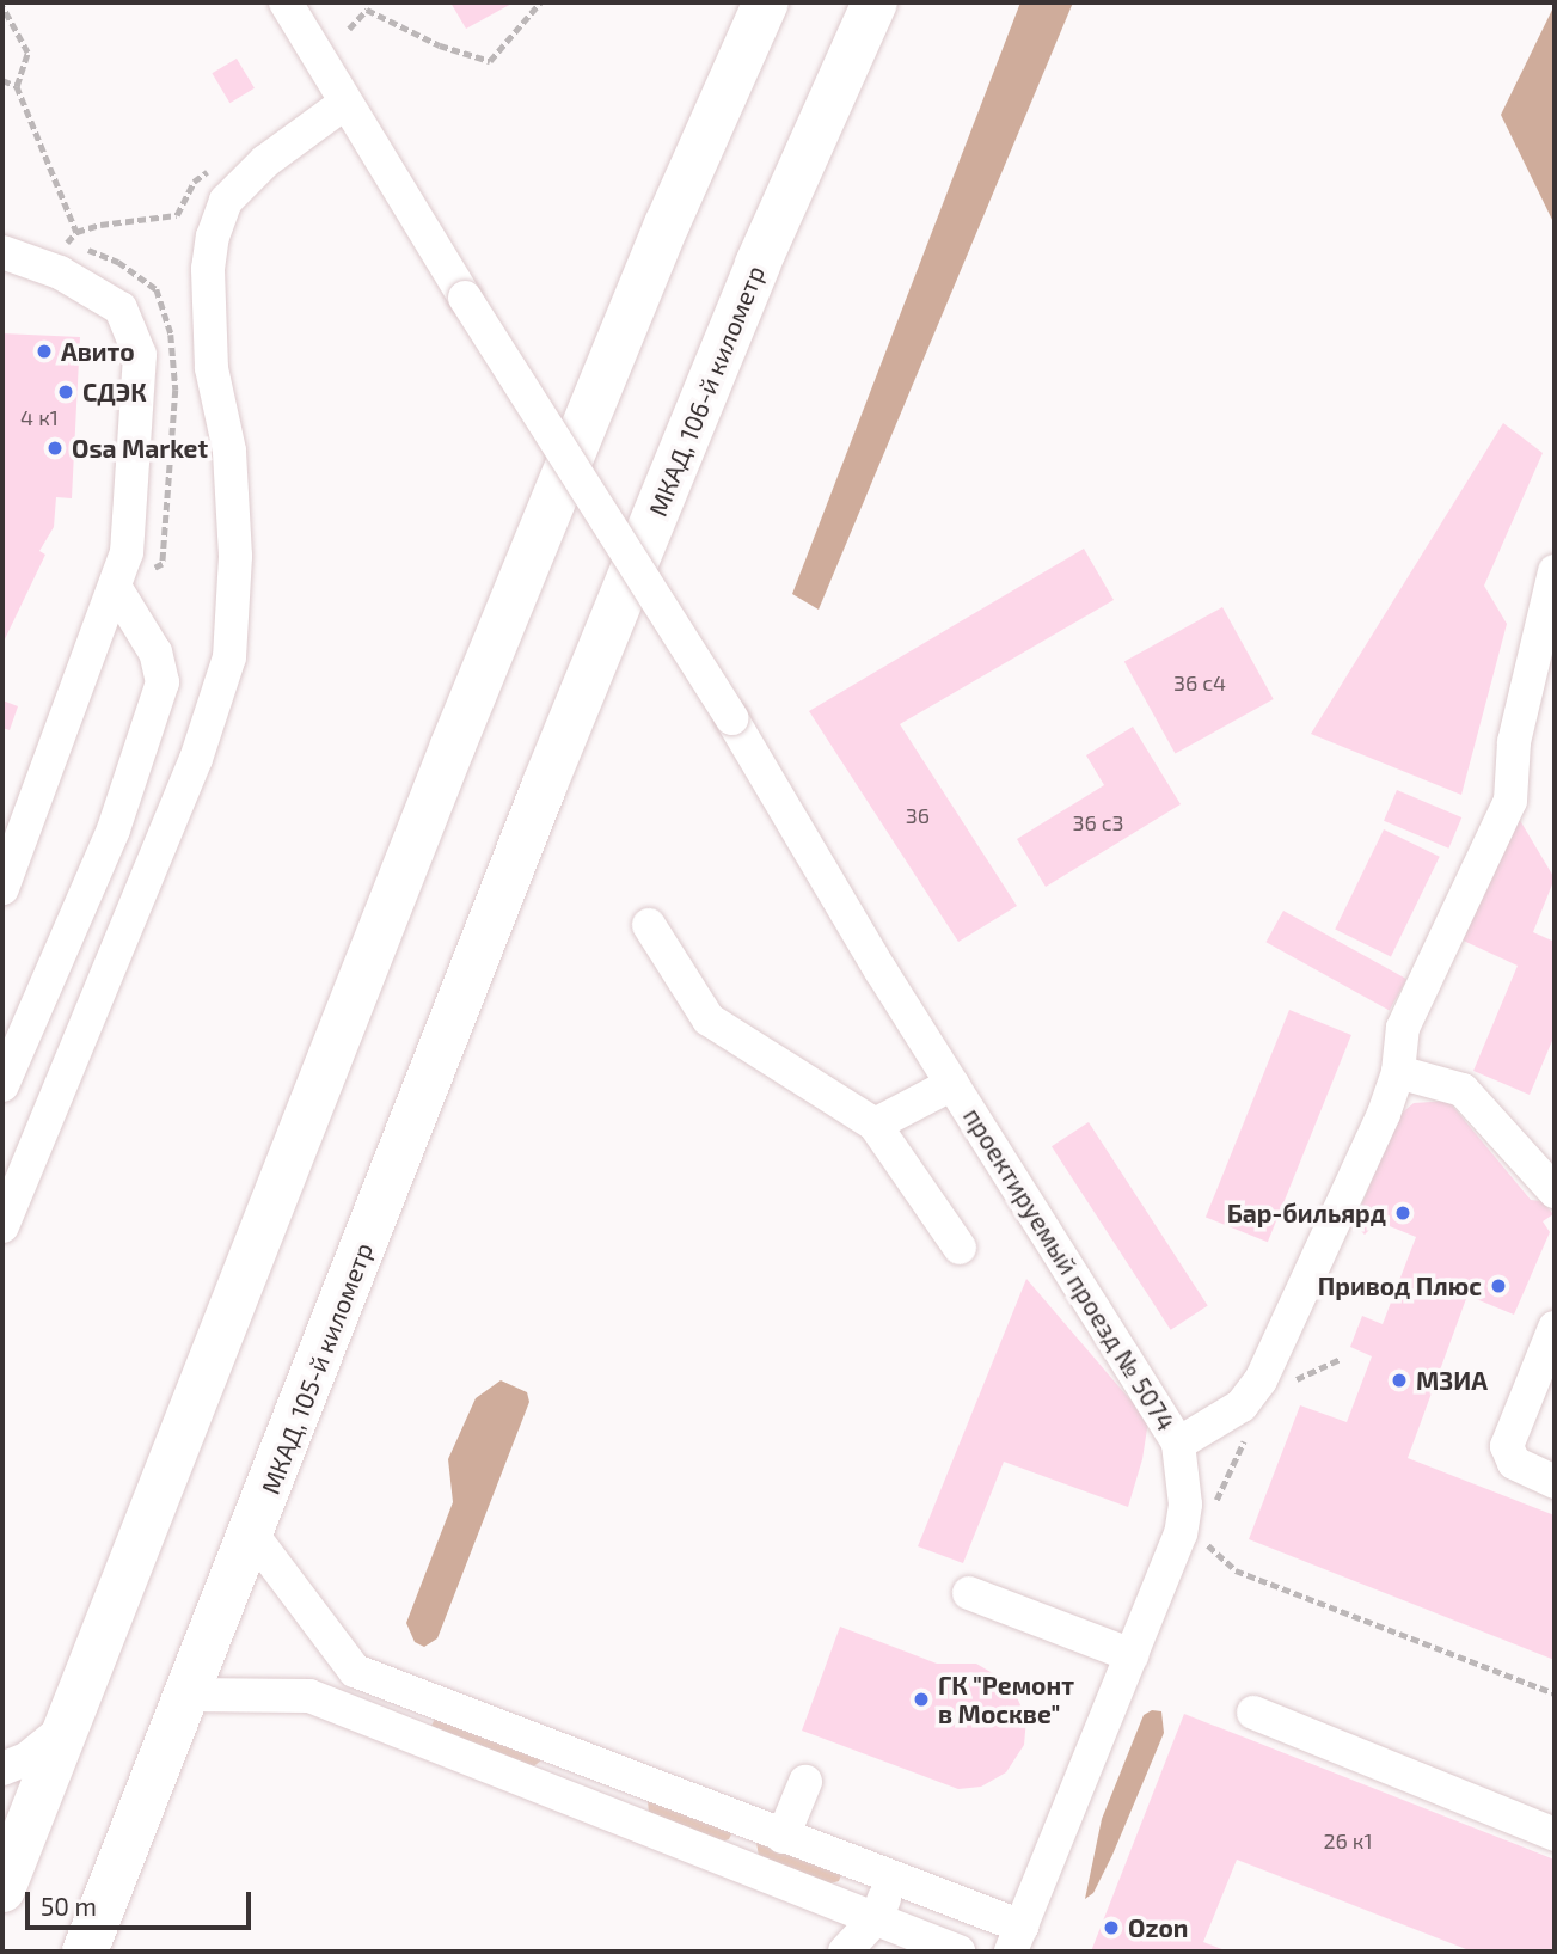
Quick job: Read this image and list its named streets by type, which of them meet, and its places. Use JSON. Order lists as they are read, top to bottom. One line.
{"streets":{"highway":["МКАД, 106-й километр","МКАД, 105-й километр"],"street":["проектируемый проезд № 5074"]},"crossings":[["МКАД, 106-й километр","МКАД, 105-й километр"]],"places":["Авито","СДЭК","Osa Market","Бар-бильярд","Привод Плюс","МЗИА","ГК \"Ремонт в Москве\"","Ozon"],"house_numbers":["4 к1","36 с4","36","36 с3","26 к1"],"scale_bar":"50 m"}
